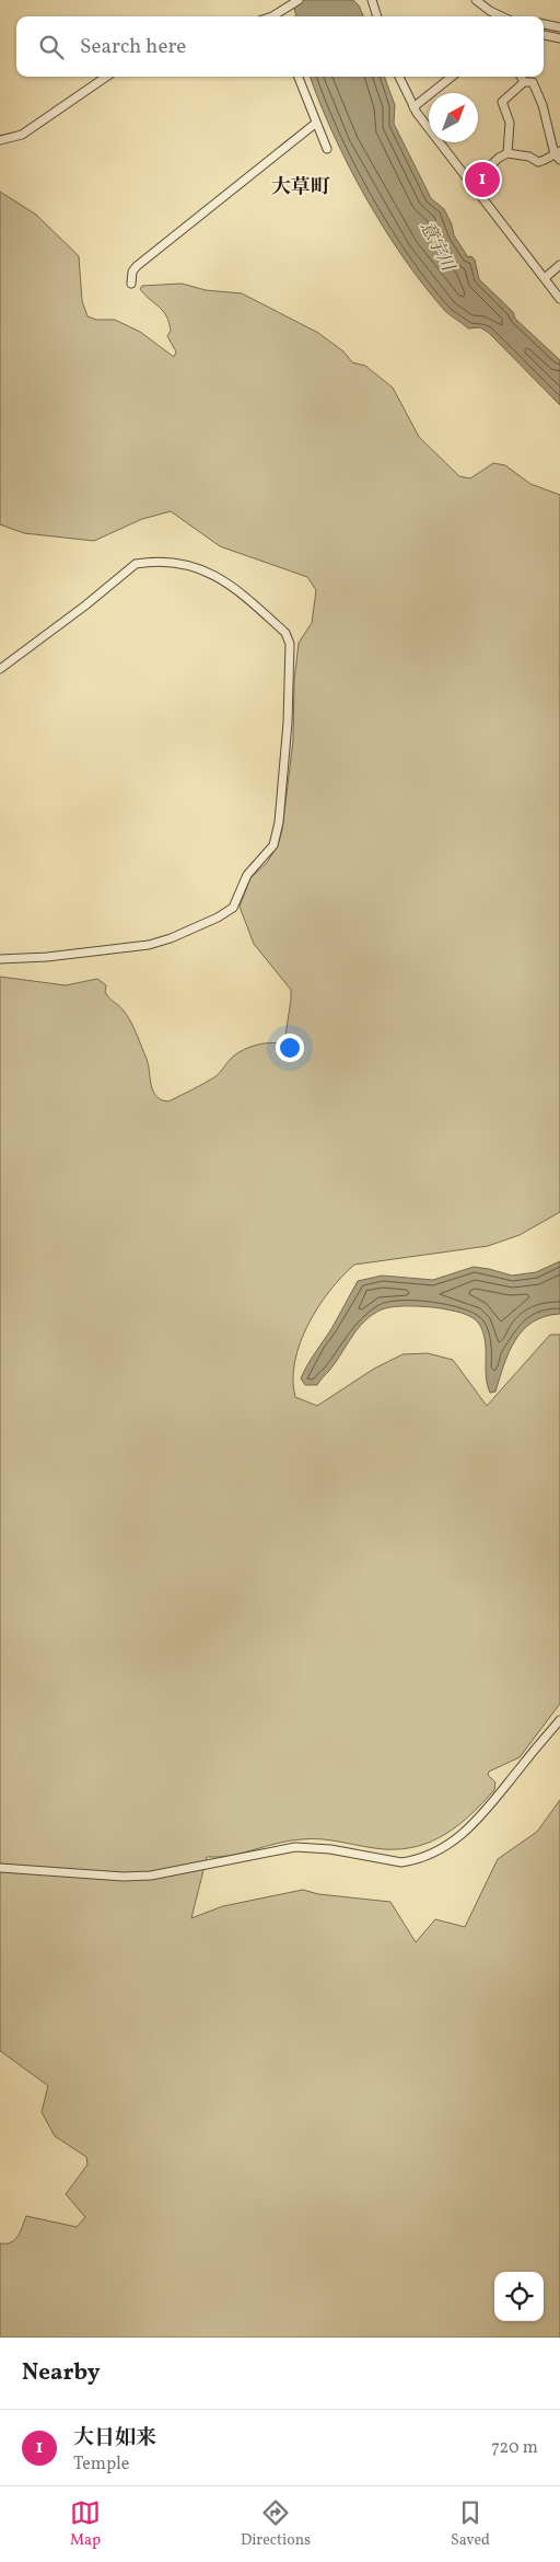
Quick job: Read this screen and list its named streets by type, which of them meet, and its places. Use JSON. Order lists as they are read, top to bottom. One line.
{"districts":["大草町"],"water":["意宇川"],"north":"top right","page":{"search":"Search here","pins":"1","heading":"Nearby","list":[{"mark":"1","name":"大日如来","note":"Temple","value":"720 m"}],"nav":["Map","Directions","Saved"]}}
